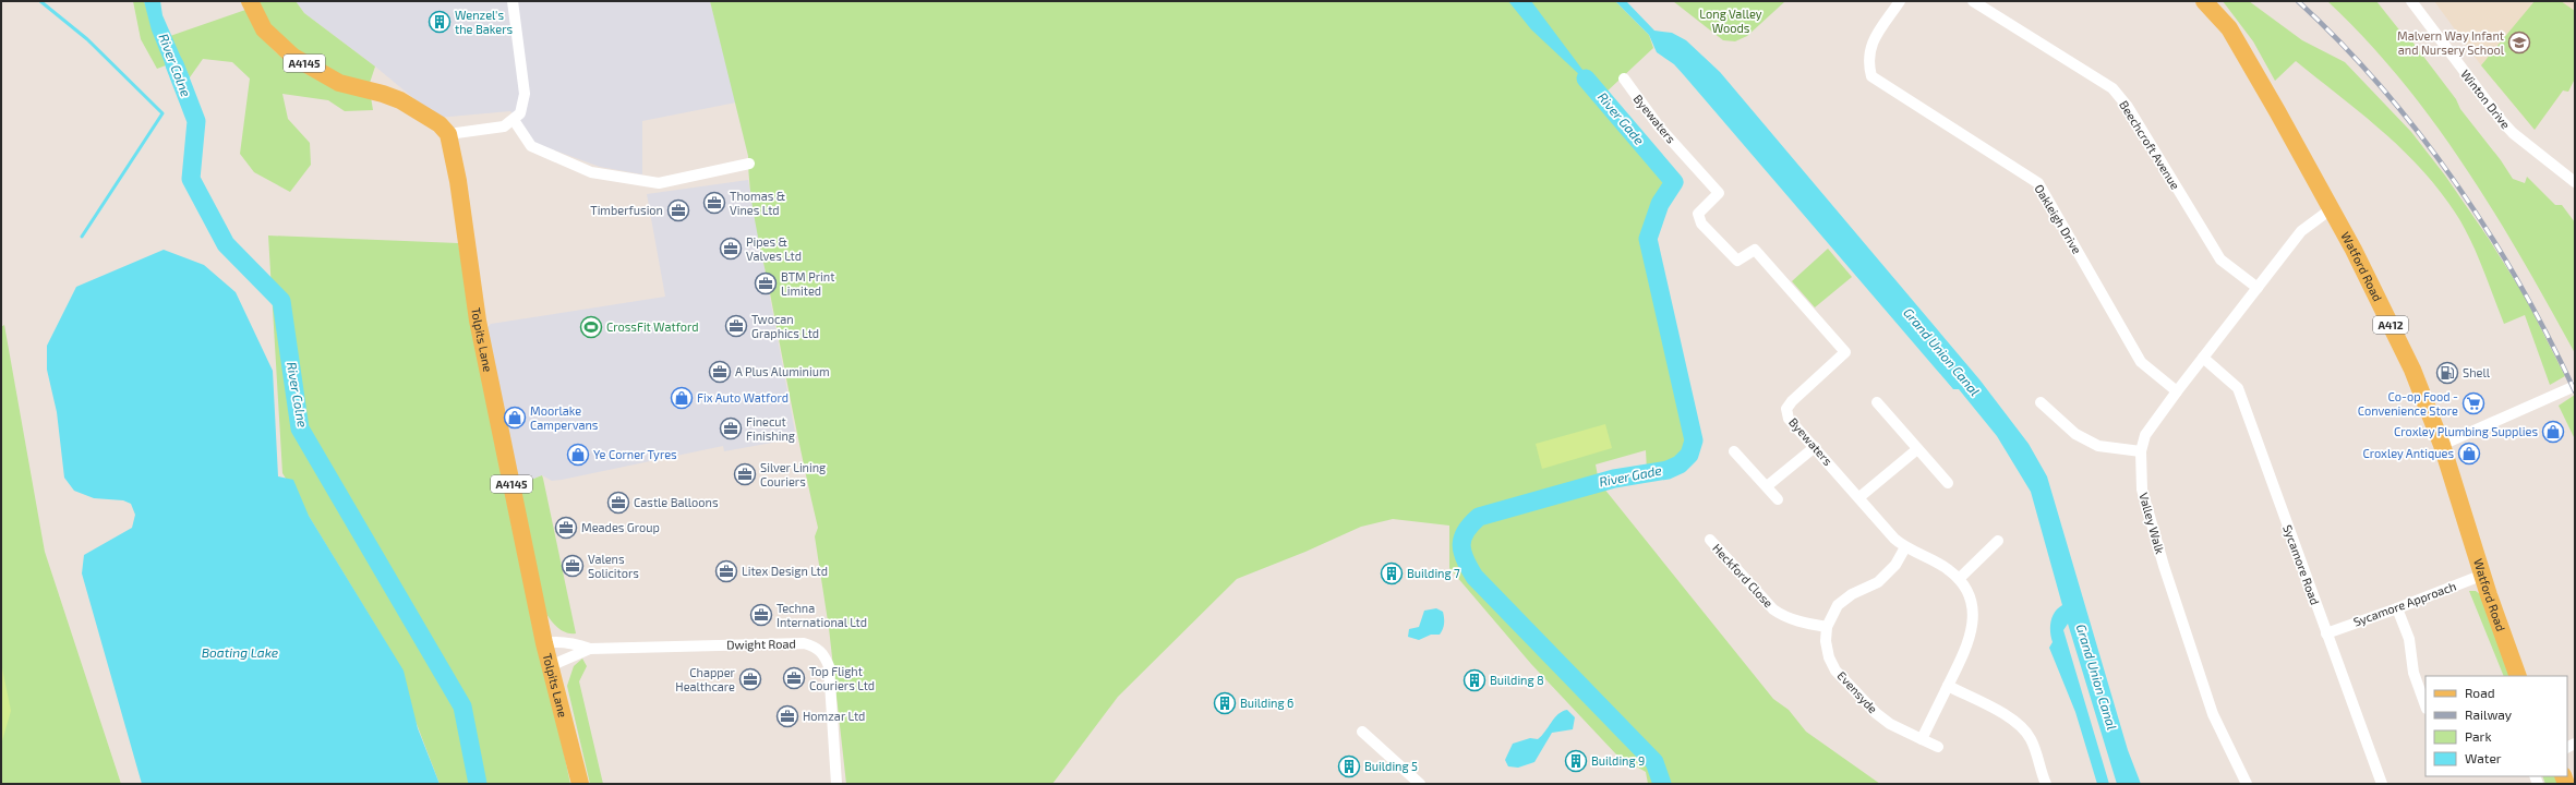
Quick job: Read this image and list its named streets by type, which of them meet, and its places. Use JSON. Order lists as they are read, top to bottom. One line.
{"streets":{"main road":["A4145","Watford Road","A412","Tolpits Lane"],"street":["Winton Drive","Byewaters","Beechcroft Avenue","Oakleigh Drive","Valley Walk","Sycamore Road","Heckford Close","Sycamore Approach","Dwight Road","Evensyde"]},"crossings":[["A4145","Tolpits Lane"],["Byewaters","Evensyde"],["Beechcroft Avenue","Valley Walk"],["Oakleigh Drive","Valley Walk"],["Watford Road","Valley Walk"],["Watford Road","Sycamore Approach"],["Valley Walk","Sycamore Road"],["Sycamore Road","Sycamore Approach"],["Heckford Close","Evensyde"]],"water":["River Colne","River Gade","Grand Union Canal","Boating Lake"],"parks":["Long Valley Woods"],"places":{"building":["Wenzel's the Bakers","Building 7","Building 8","Building 6","Building 9","Building 5"],"school or university":["Malvern Way Infant and Nursery School"],"office":["Thomas & Vines Ltd","Timberfusion","Pipes & Valves Ltd","BTM Print Limited","Twocan Graphics Ltd","A Plus Aluminium","Finecut Finishing","Silver Lining Couriers","Castle Balloons","Meades Group","Valens Solicitors","Litex Design Ltd","Techna International Ltd","Top Flight Couriers Ltd","Chapper Healthcare","Homzar Ltd"],"sports":["CrossFit Watford"],"fuel station":["Shell"],"shop":["Fix Auto Watford","Moorlake Campervans","Croxley Plumbing Supplies","Croxley Antiques","Ye Corner Tyres"],"supermarket":["Co-op Food - Convenience Store"]},"legend":["Road","Railway","Park","Water"]}
